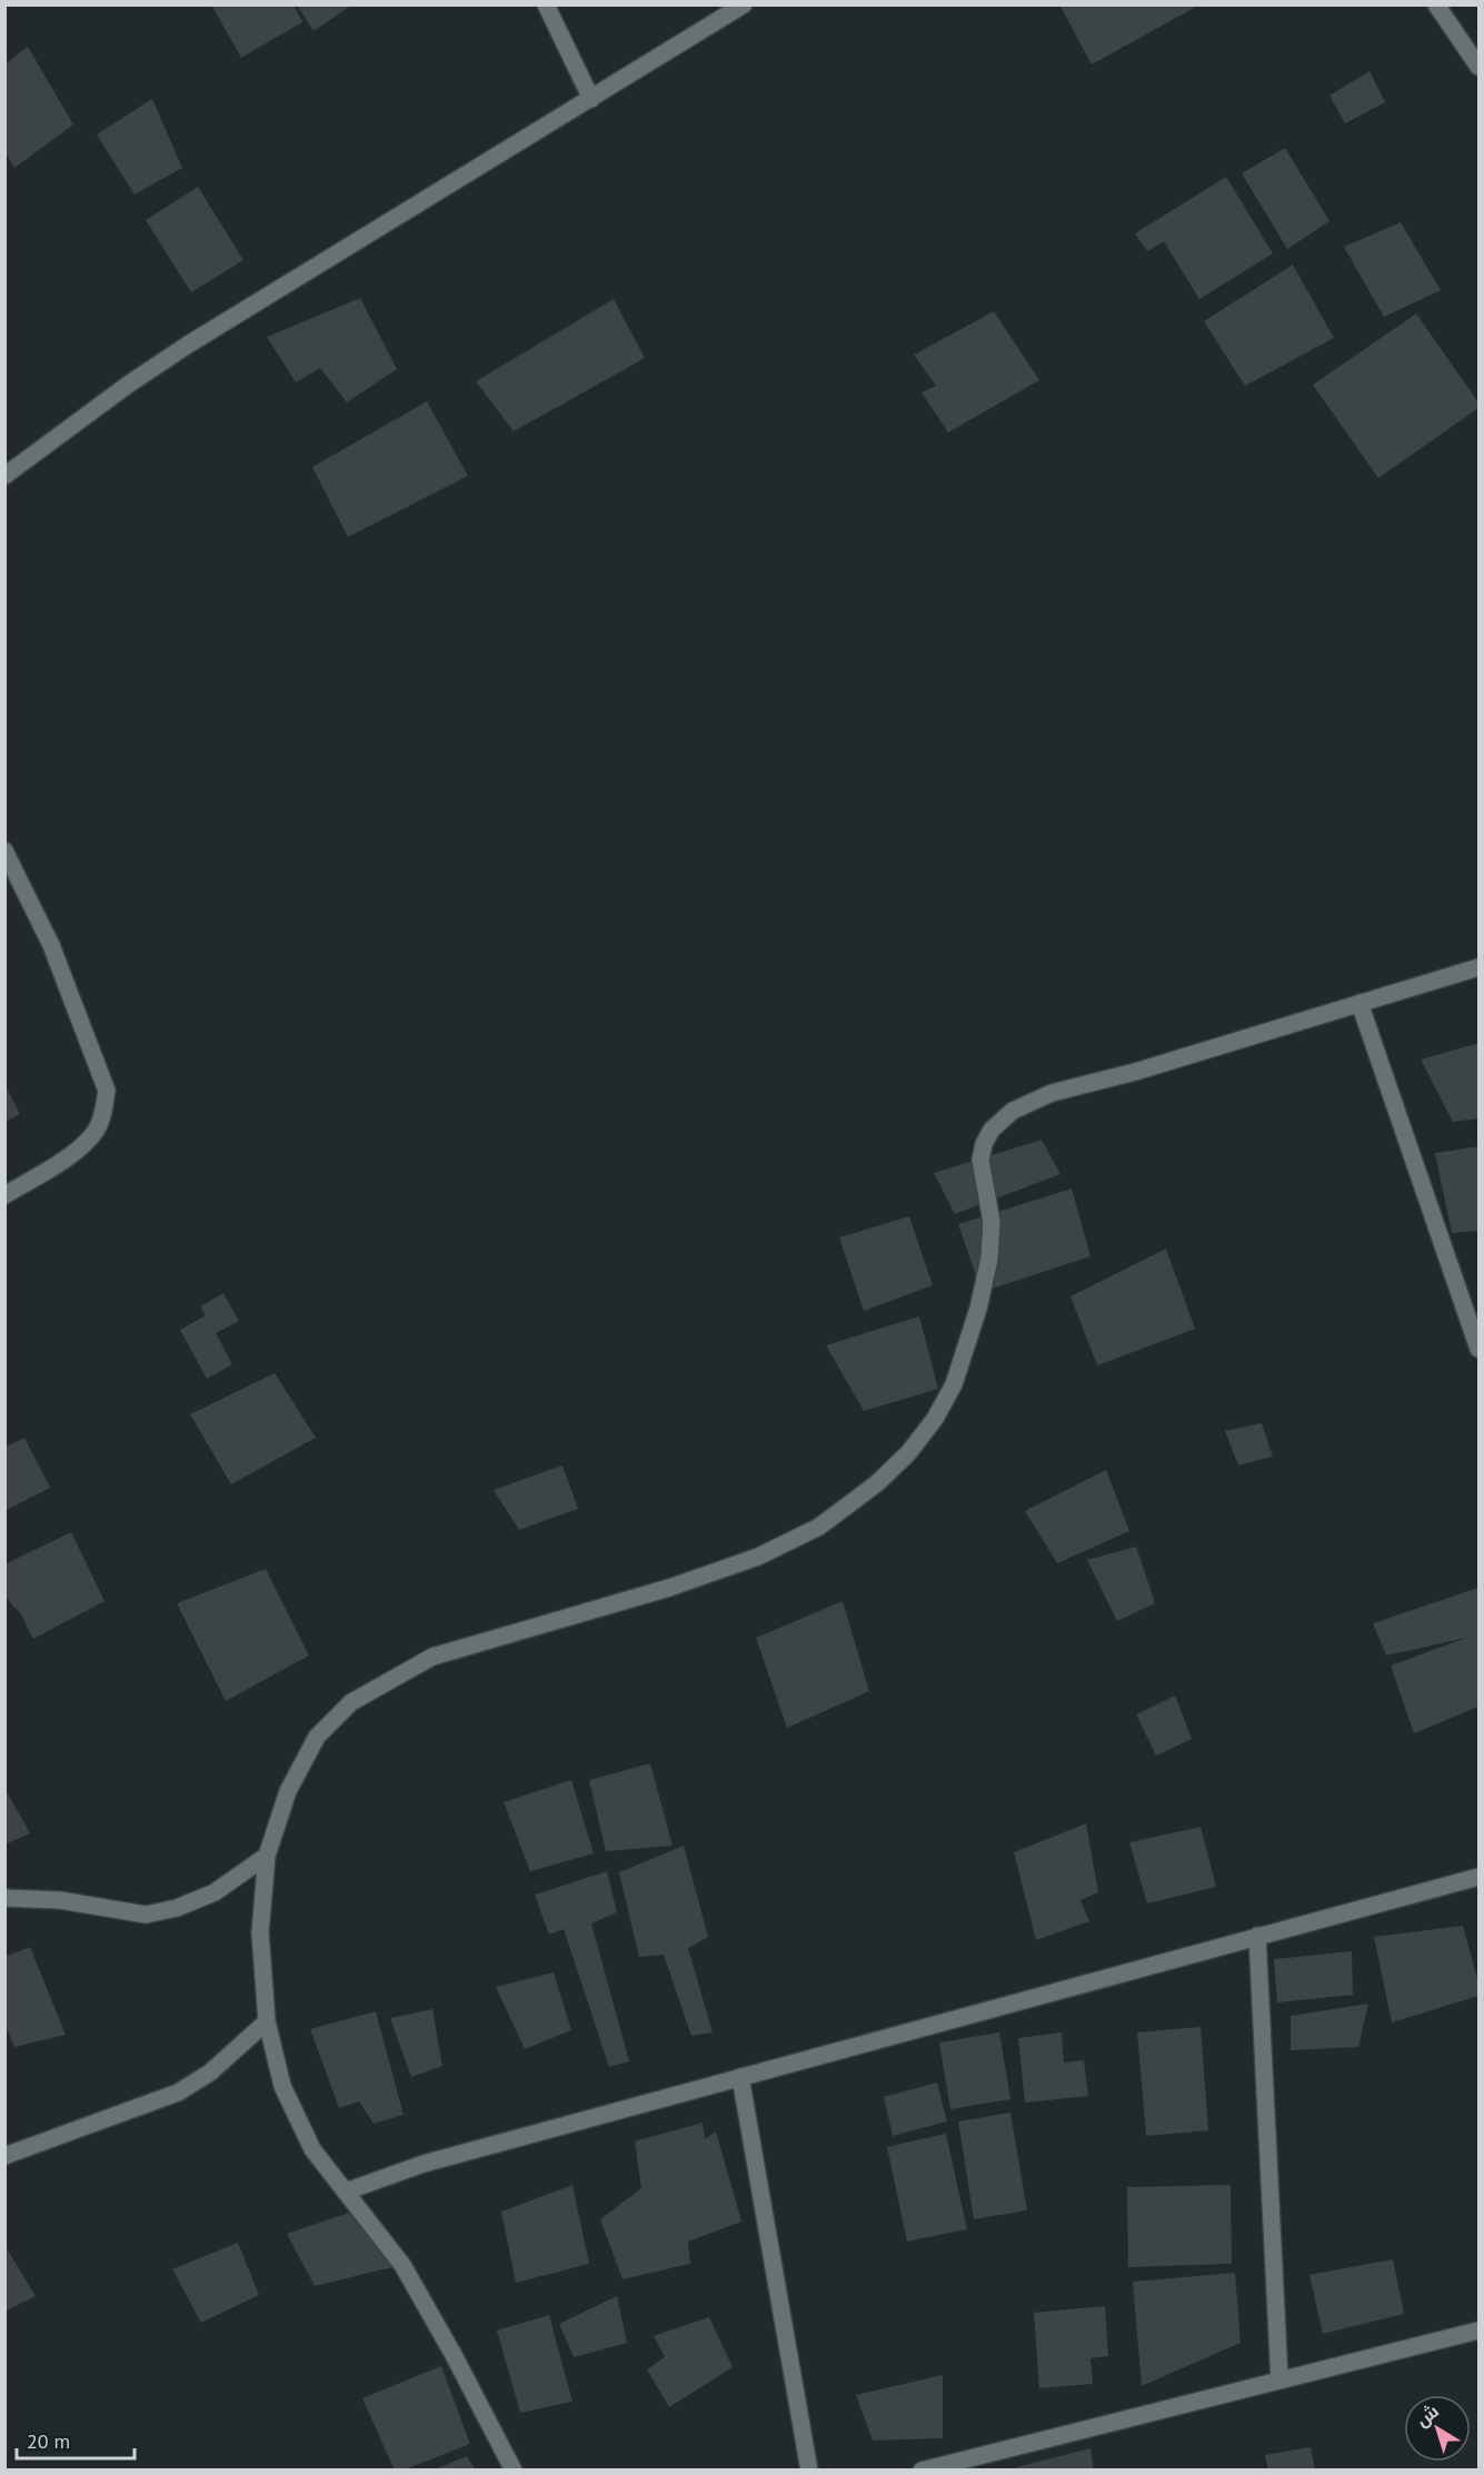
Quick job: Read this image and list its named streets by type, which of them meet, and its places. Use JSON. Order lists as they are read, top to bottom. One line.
{"scale_bar":"20 m","north":"top left"}
